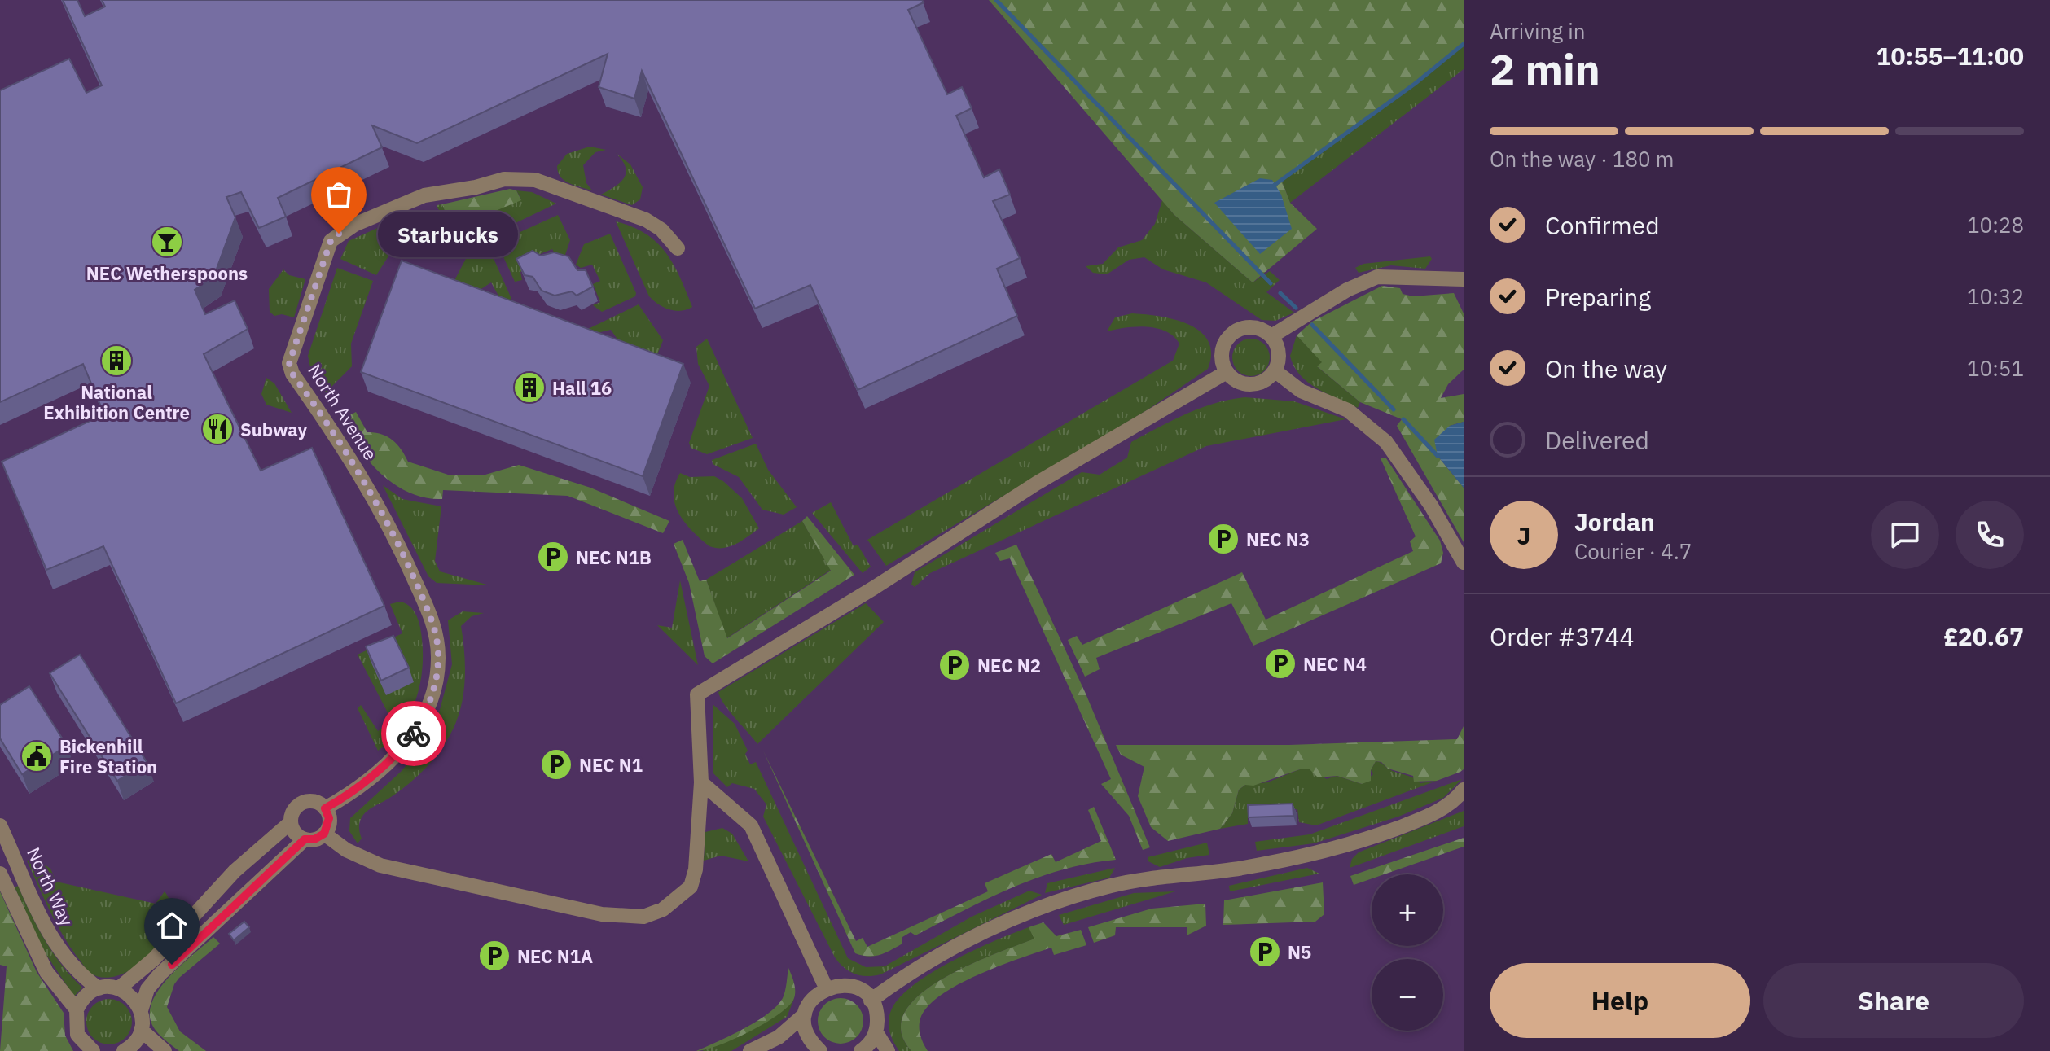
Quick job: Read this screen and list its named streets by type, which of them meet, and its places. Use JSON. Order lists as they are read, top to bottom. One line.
{"streets":{"street":["North Avenue","North Way"]},"places":{"other":["Starbucks"],"bar":["NEC Wetherspoons"],"building":["National Exhibition Centre","Hall 16"],"restaurant":["Subway"],"parking":["NEC N3","NEC N1B","NEC N4","NEC N2","NEC N1","N5","NEC N1A"],"public building":["Bickenhill Fire Station"]},"page":{"heading":["2 min","Arriving in","10:55–11:00"],"panel":["Jordan","Courier · 4.7","Order #3744","£20.67"],"bar":"On the way · 180 m","list":[["Confirmed","10:28"],["Preparing","10:32"],["On the way","10:51"],"Delivered"],"bubble":"Starbucks","round":"J","map_buttons":["+","−"],"buttons":["Help","Share"]}}
